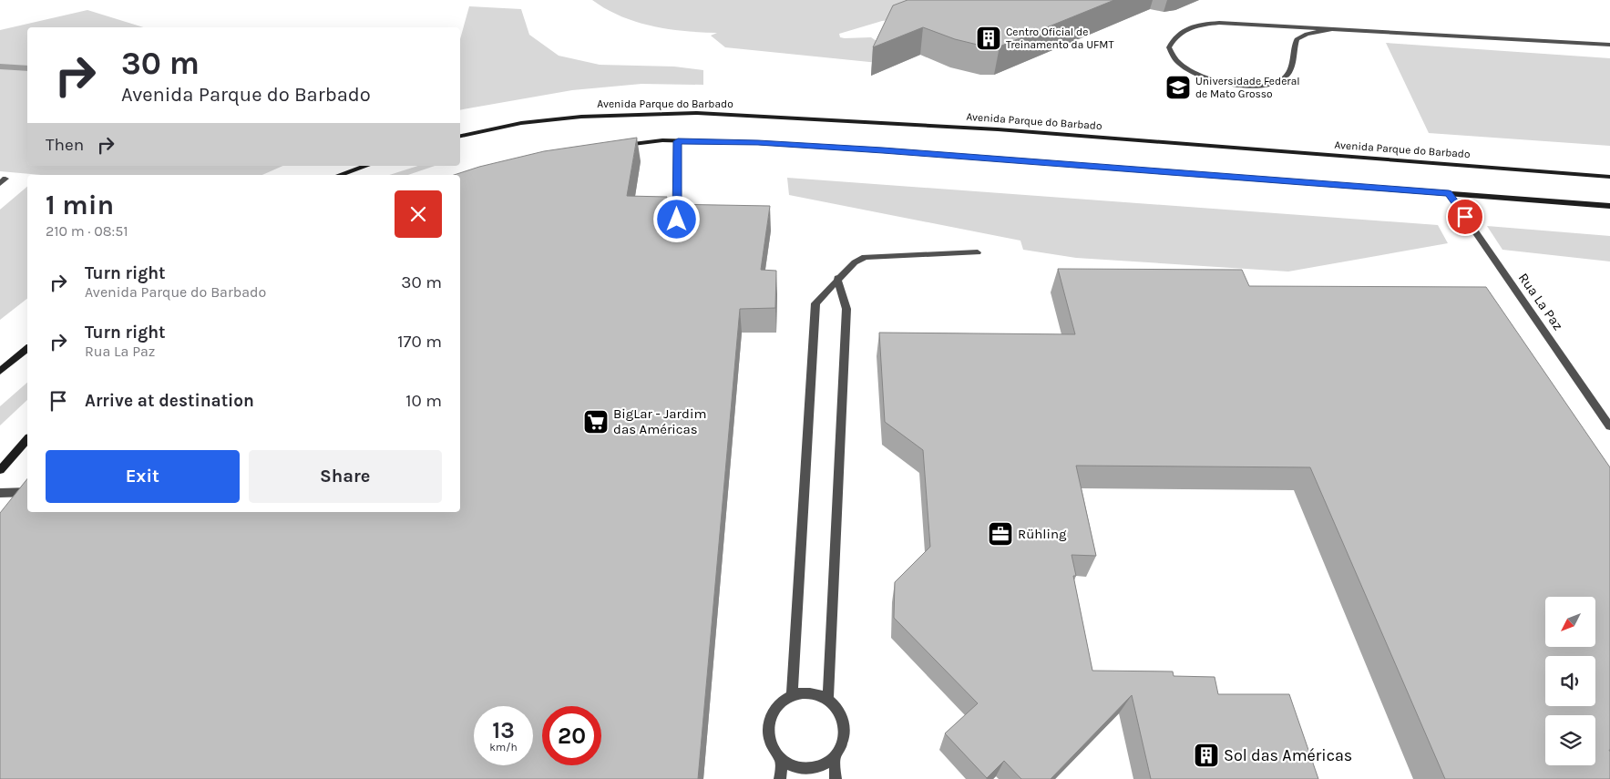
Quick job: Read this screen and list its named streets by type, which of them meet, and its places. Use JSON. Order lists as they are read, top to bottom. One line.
{"streets":{"main road":["Avenida Parque do Barbado"],"street":["Rua La Paz"]},"places":{"building":["Centro Oficial de Treinamento da UFMT","Sol das Américas"],"school or university":["Universidade Federal de Mato Grosso"],"supermarket":["BigLar - Jardim das Américas"],"office":["Rühling"]},"north":"bottom left","page":{"turn":["30 m","Avenida Parque do Barbado"],"then":"Then","heading":["1 min","210 m · 08:51"],"list":[{"name":"Turn right","note":"Avenida Parque do Barbado","value":"30 m"},{"name":"Turn right","note":"Rua La Paz","value":"170 m"},{"name":"Arrive at destination","value":"10 m"}],"buttons":["Exit","Share"],"speed":"13 km/h","limit":"20"}}
